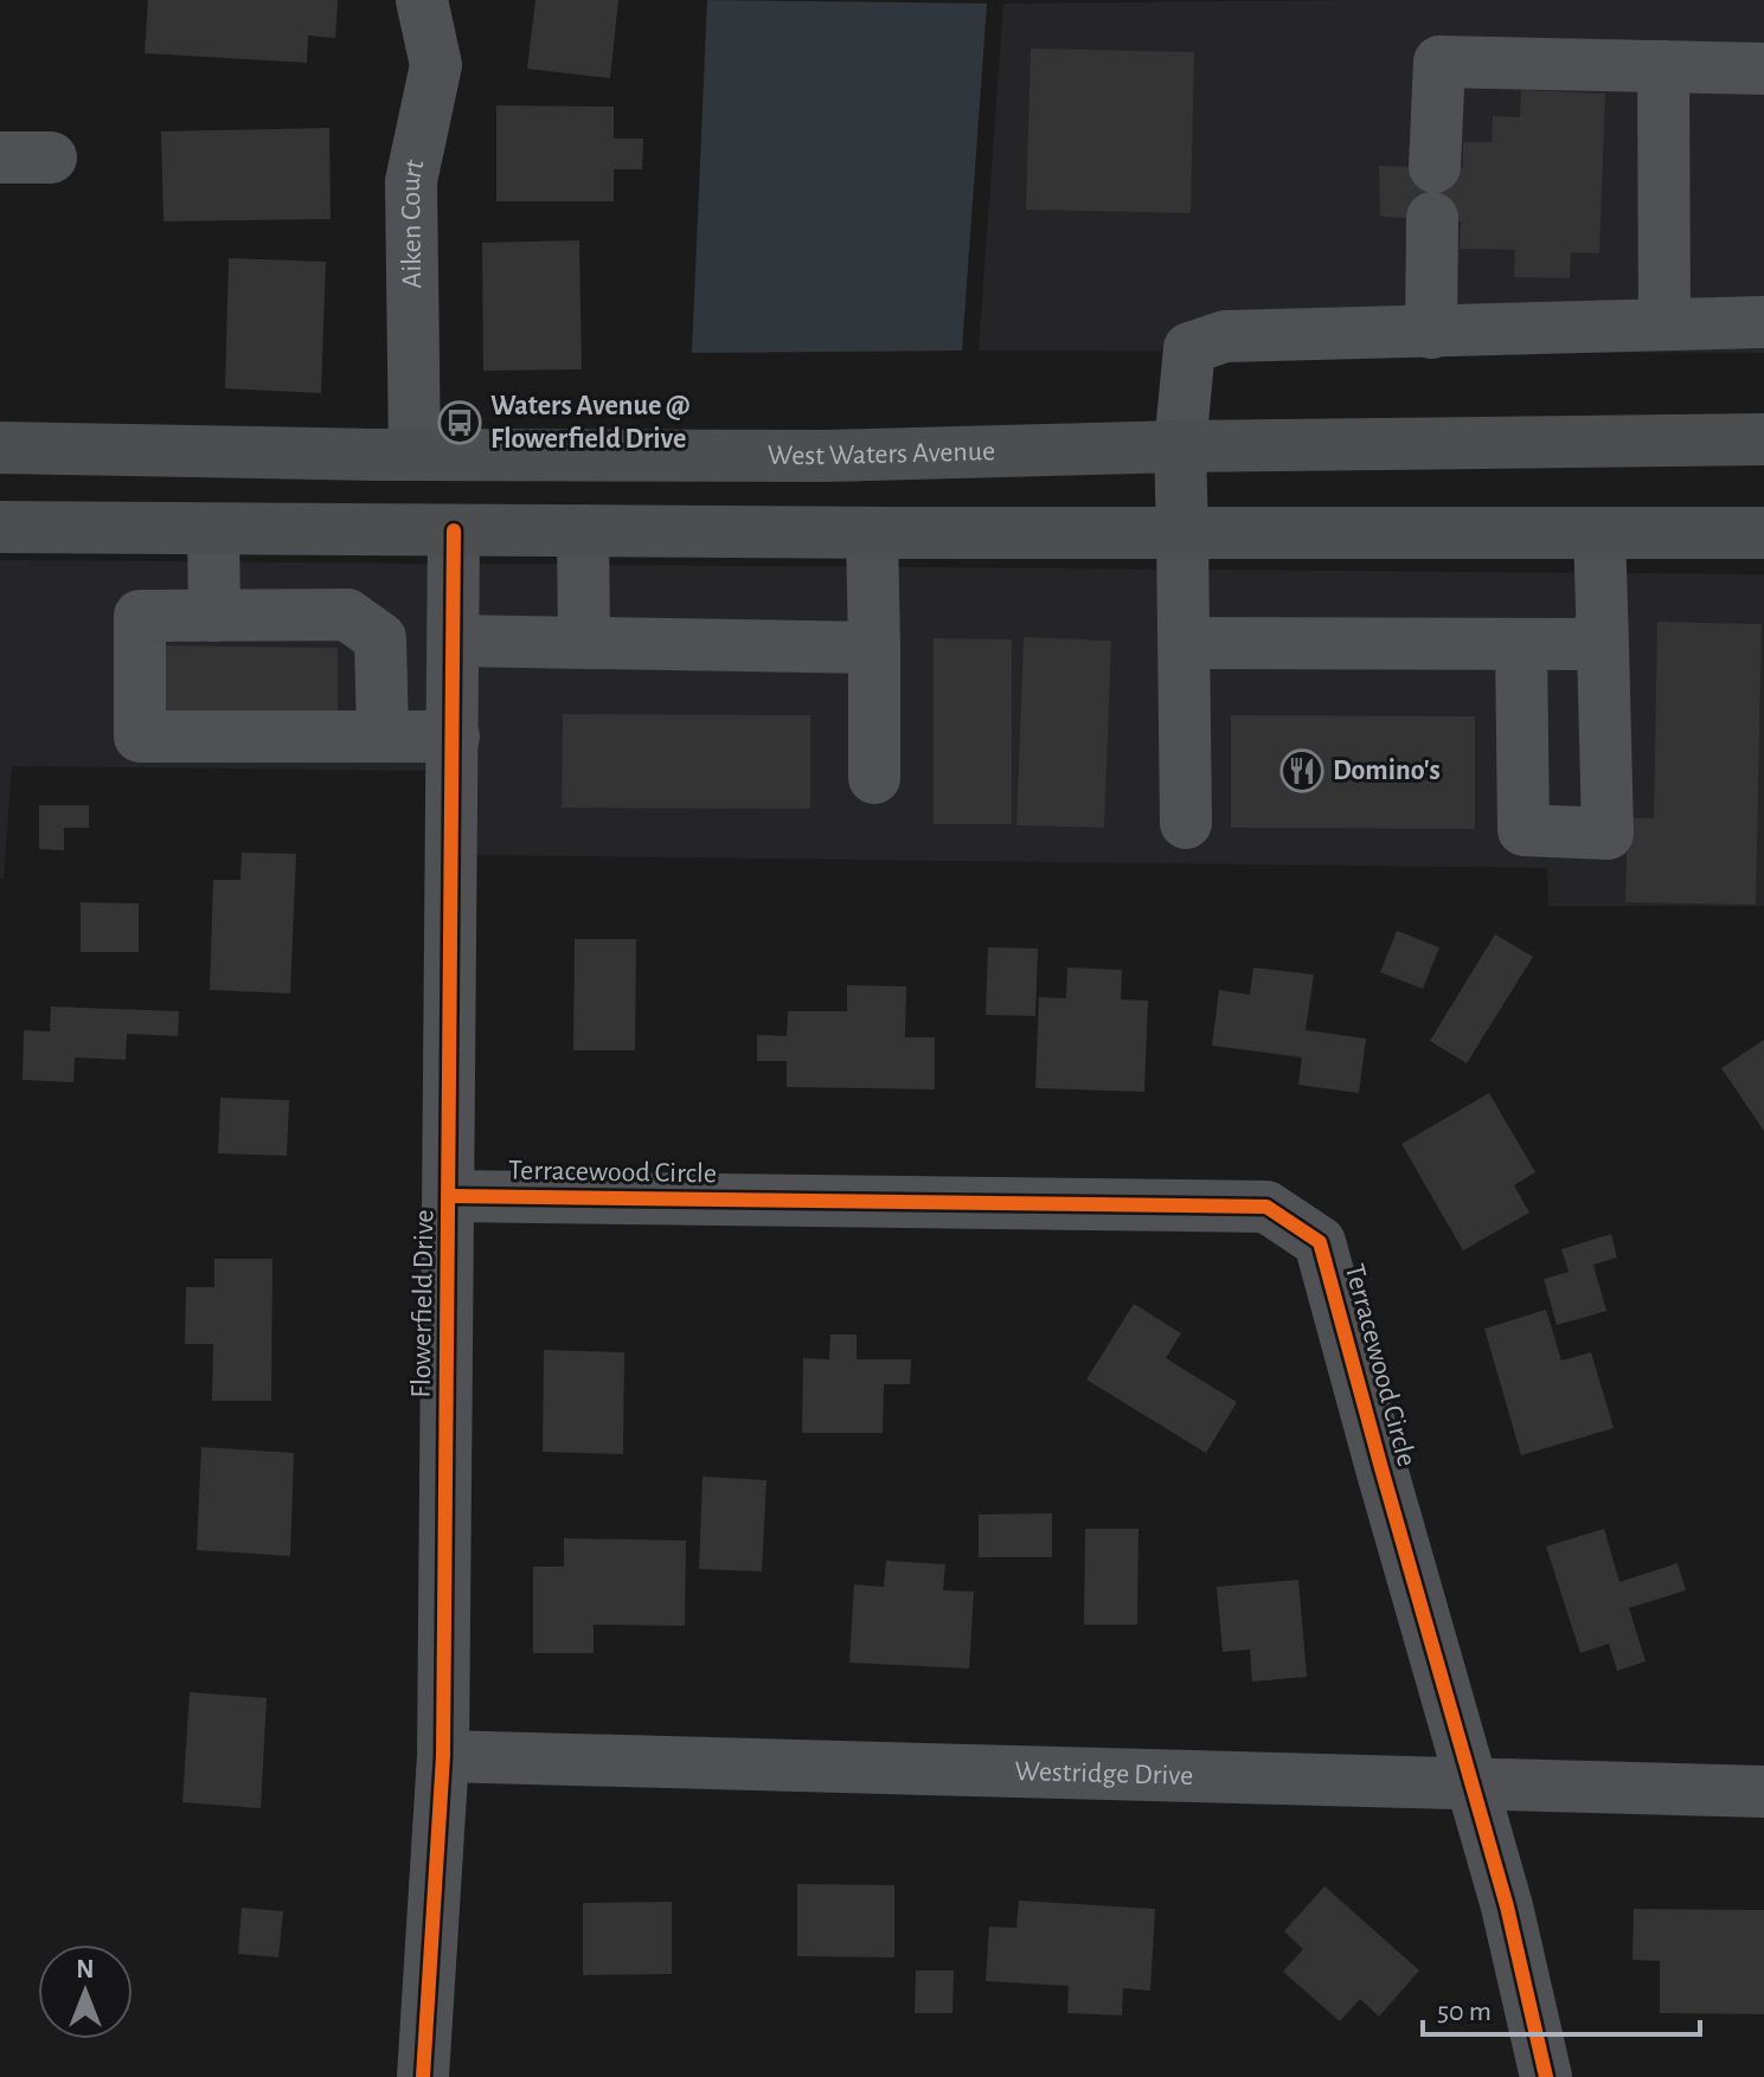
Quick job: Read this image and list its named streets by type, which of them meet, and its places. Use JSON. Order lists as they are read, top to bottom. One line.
{"streets":{"main road":["West Waters Avenue"],"street":["Aiken Court","Terracewood Circle","Flowerfield Drive","Westridge Drive"]},"crossings":[["Aiken Court","West Waters Avenue"],["Terracewood Circle","Flowerfield Drive"],["Terracewood Circle","Westridge Drive"],["Flowerfield Drive","Westridge Drive"]],"places":{"bus stop":["Waters Avenue @ Flowerfield Drive"],"restaurant":["Domino's"]},"scale_bar":"50 m","north":"top"}
